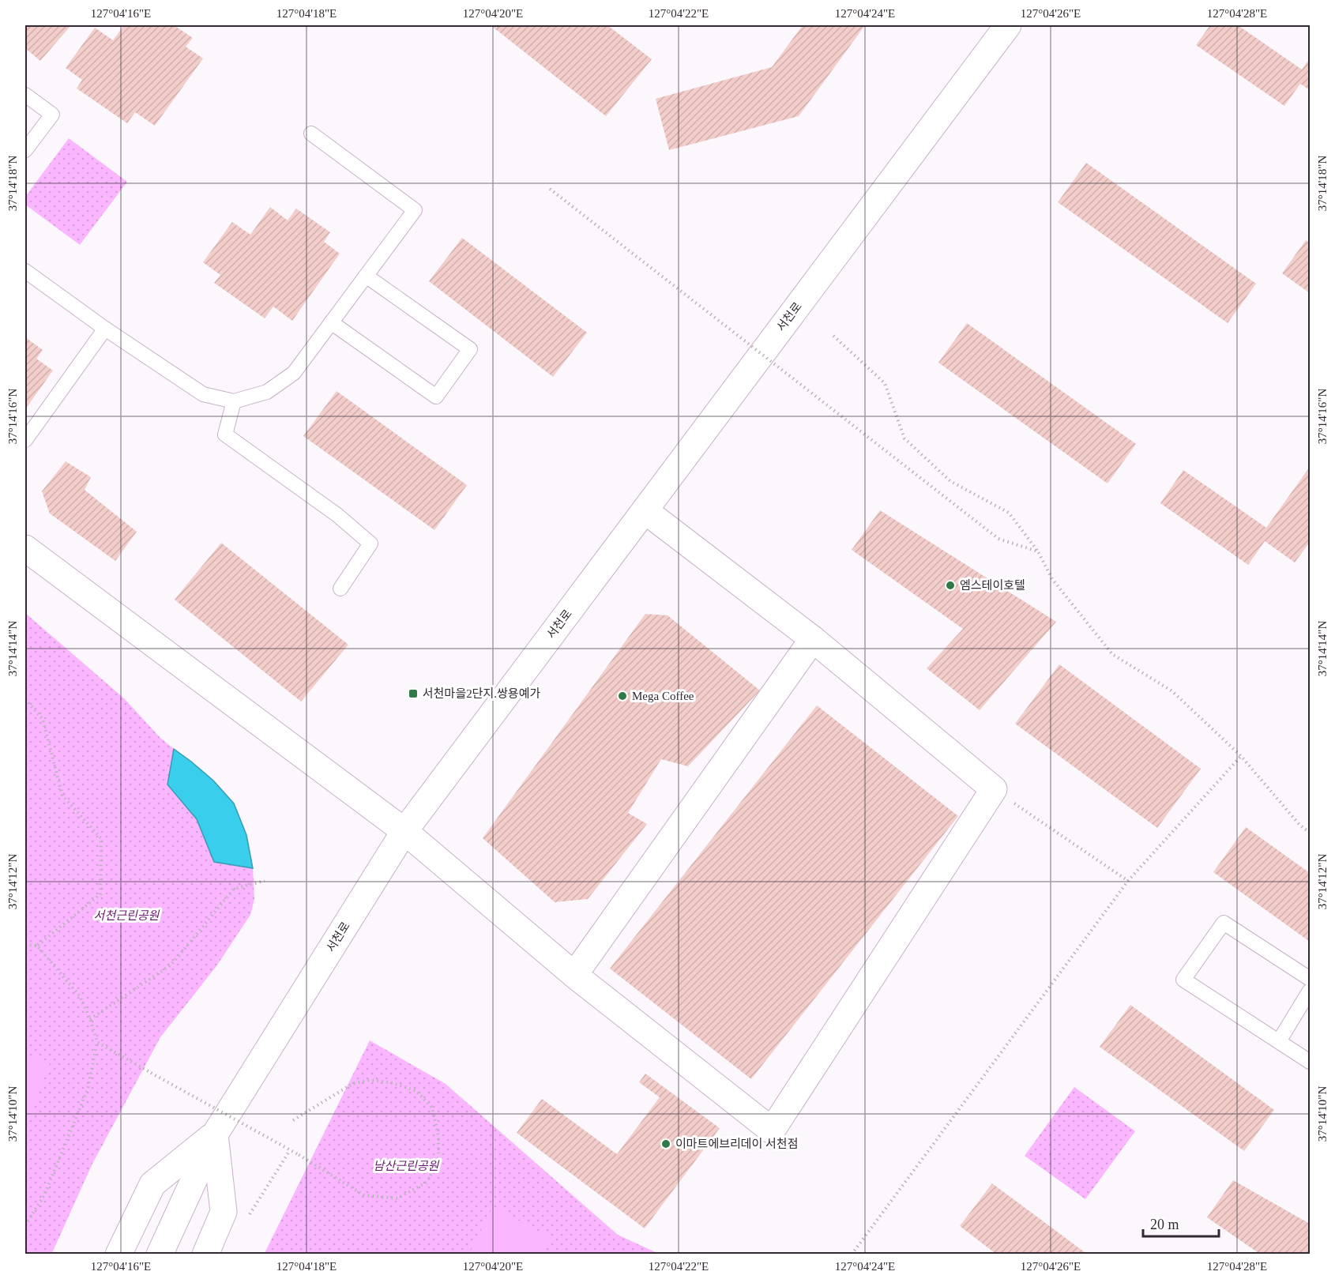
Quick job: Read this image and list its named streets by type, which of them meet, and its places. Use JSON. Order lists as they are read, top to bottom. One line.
{"streets":{"street":["서천로"]},"parks":["서천근린공원","남산근린공원"],"places":{"other":["엠스테이호텔","Mega Coffee","이마트에브리데이 서천점"],"transit":["서천마을2단지.쌍용예가"]},"scale_bar":"20 m","coordinates":["127°04'16\"E","127°04'18\"E","127°04'20\"E","127°04'22\"E","127°04'24\"E","127°04'26\"E","127°04'28\"E","37°14'18\"N","37°14'16\"N","37°14'14\"N","37°14'12\"N","37°14'10\"N"]}
